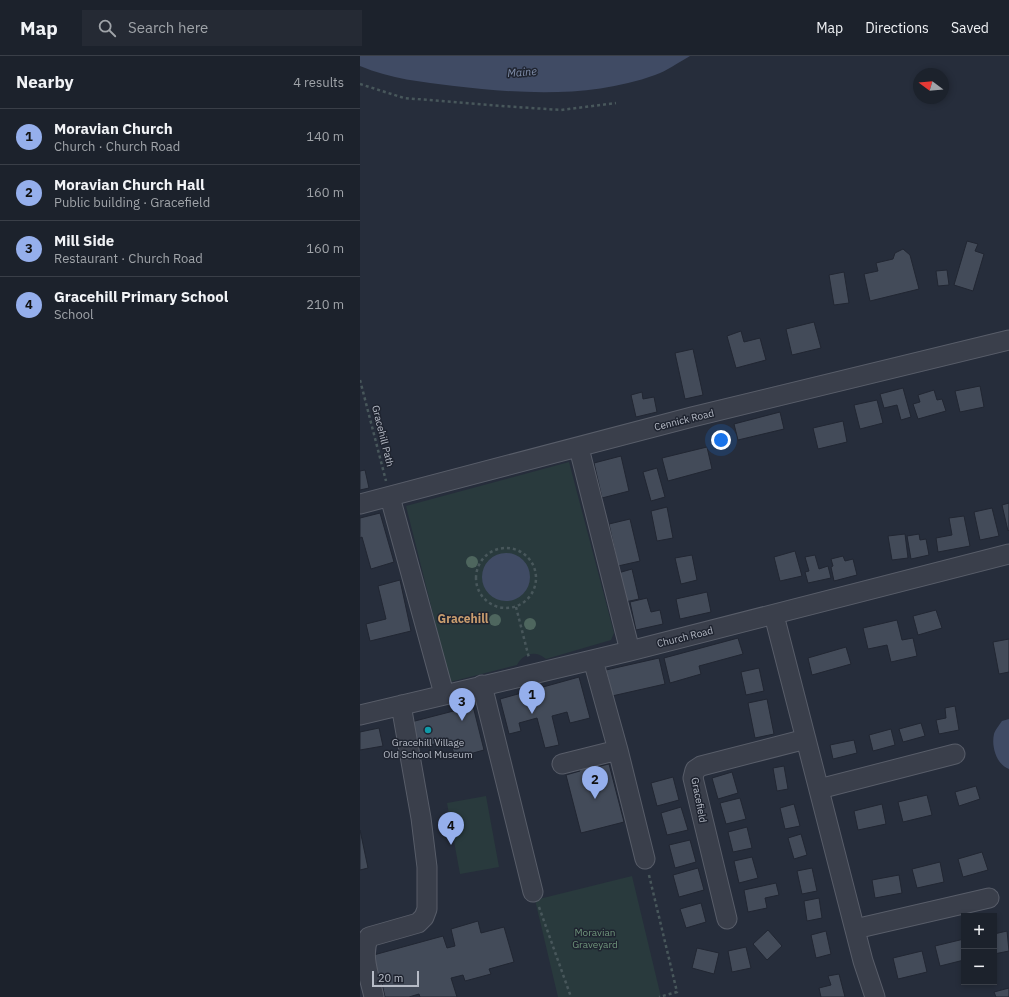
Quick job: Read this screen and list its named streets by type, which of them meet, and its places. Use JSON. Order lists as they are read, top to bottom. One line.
{"streets":{"street":["Cennick Road","Church Road","Gracefield"],"path":["Gracehill Path"]},"crossings":[["Cennick Road","Gracehill Path"]],"districts":["Gracehill"],"water":["Maine"],"parks":["Moravian Graveyard"],"places":["Gracehill Village Old School Museum"],"scale_bar":"20 m","north":"left","page":{"header":"Map","search":"Search here","nav":["Map","Directions","Saved"],"heading":["Nearby","4 results"],"list":[{"mark":"1","name":"Moravian Church","note":"Church · Church Road","value":"140 m"},{"mark":"2","name":"Moravian Church Hall","note":"Public building · Gracefield","value":"160 m"},{"mark":"3","name":"Mill Side","note":"Restaurant · Church Road","value":"160 m"},{"mark":"4","name":"Gracehill Primary School","note":"School","value":"210 m"}],"pins":["1","3","2","4"],"map_buttons":["+","−"],"scale":"20 m"}}
